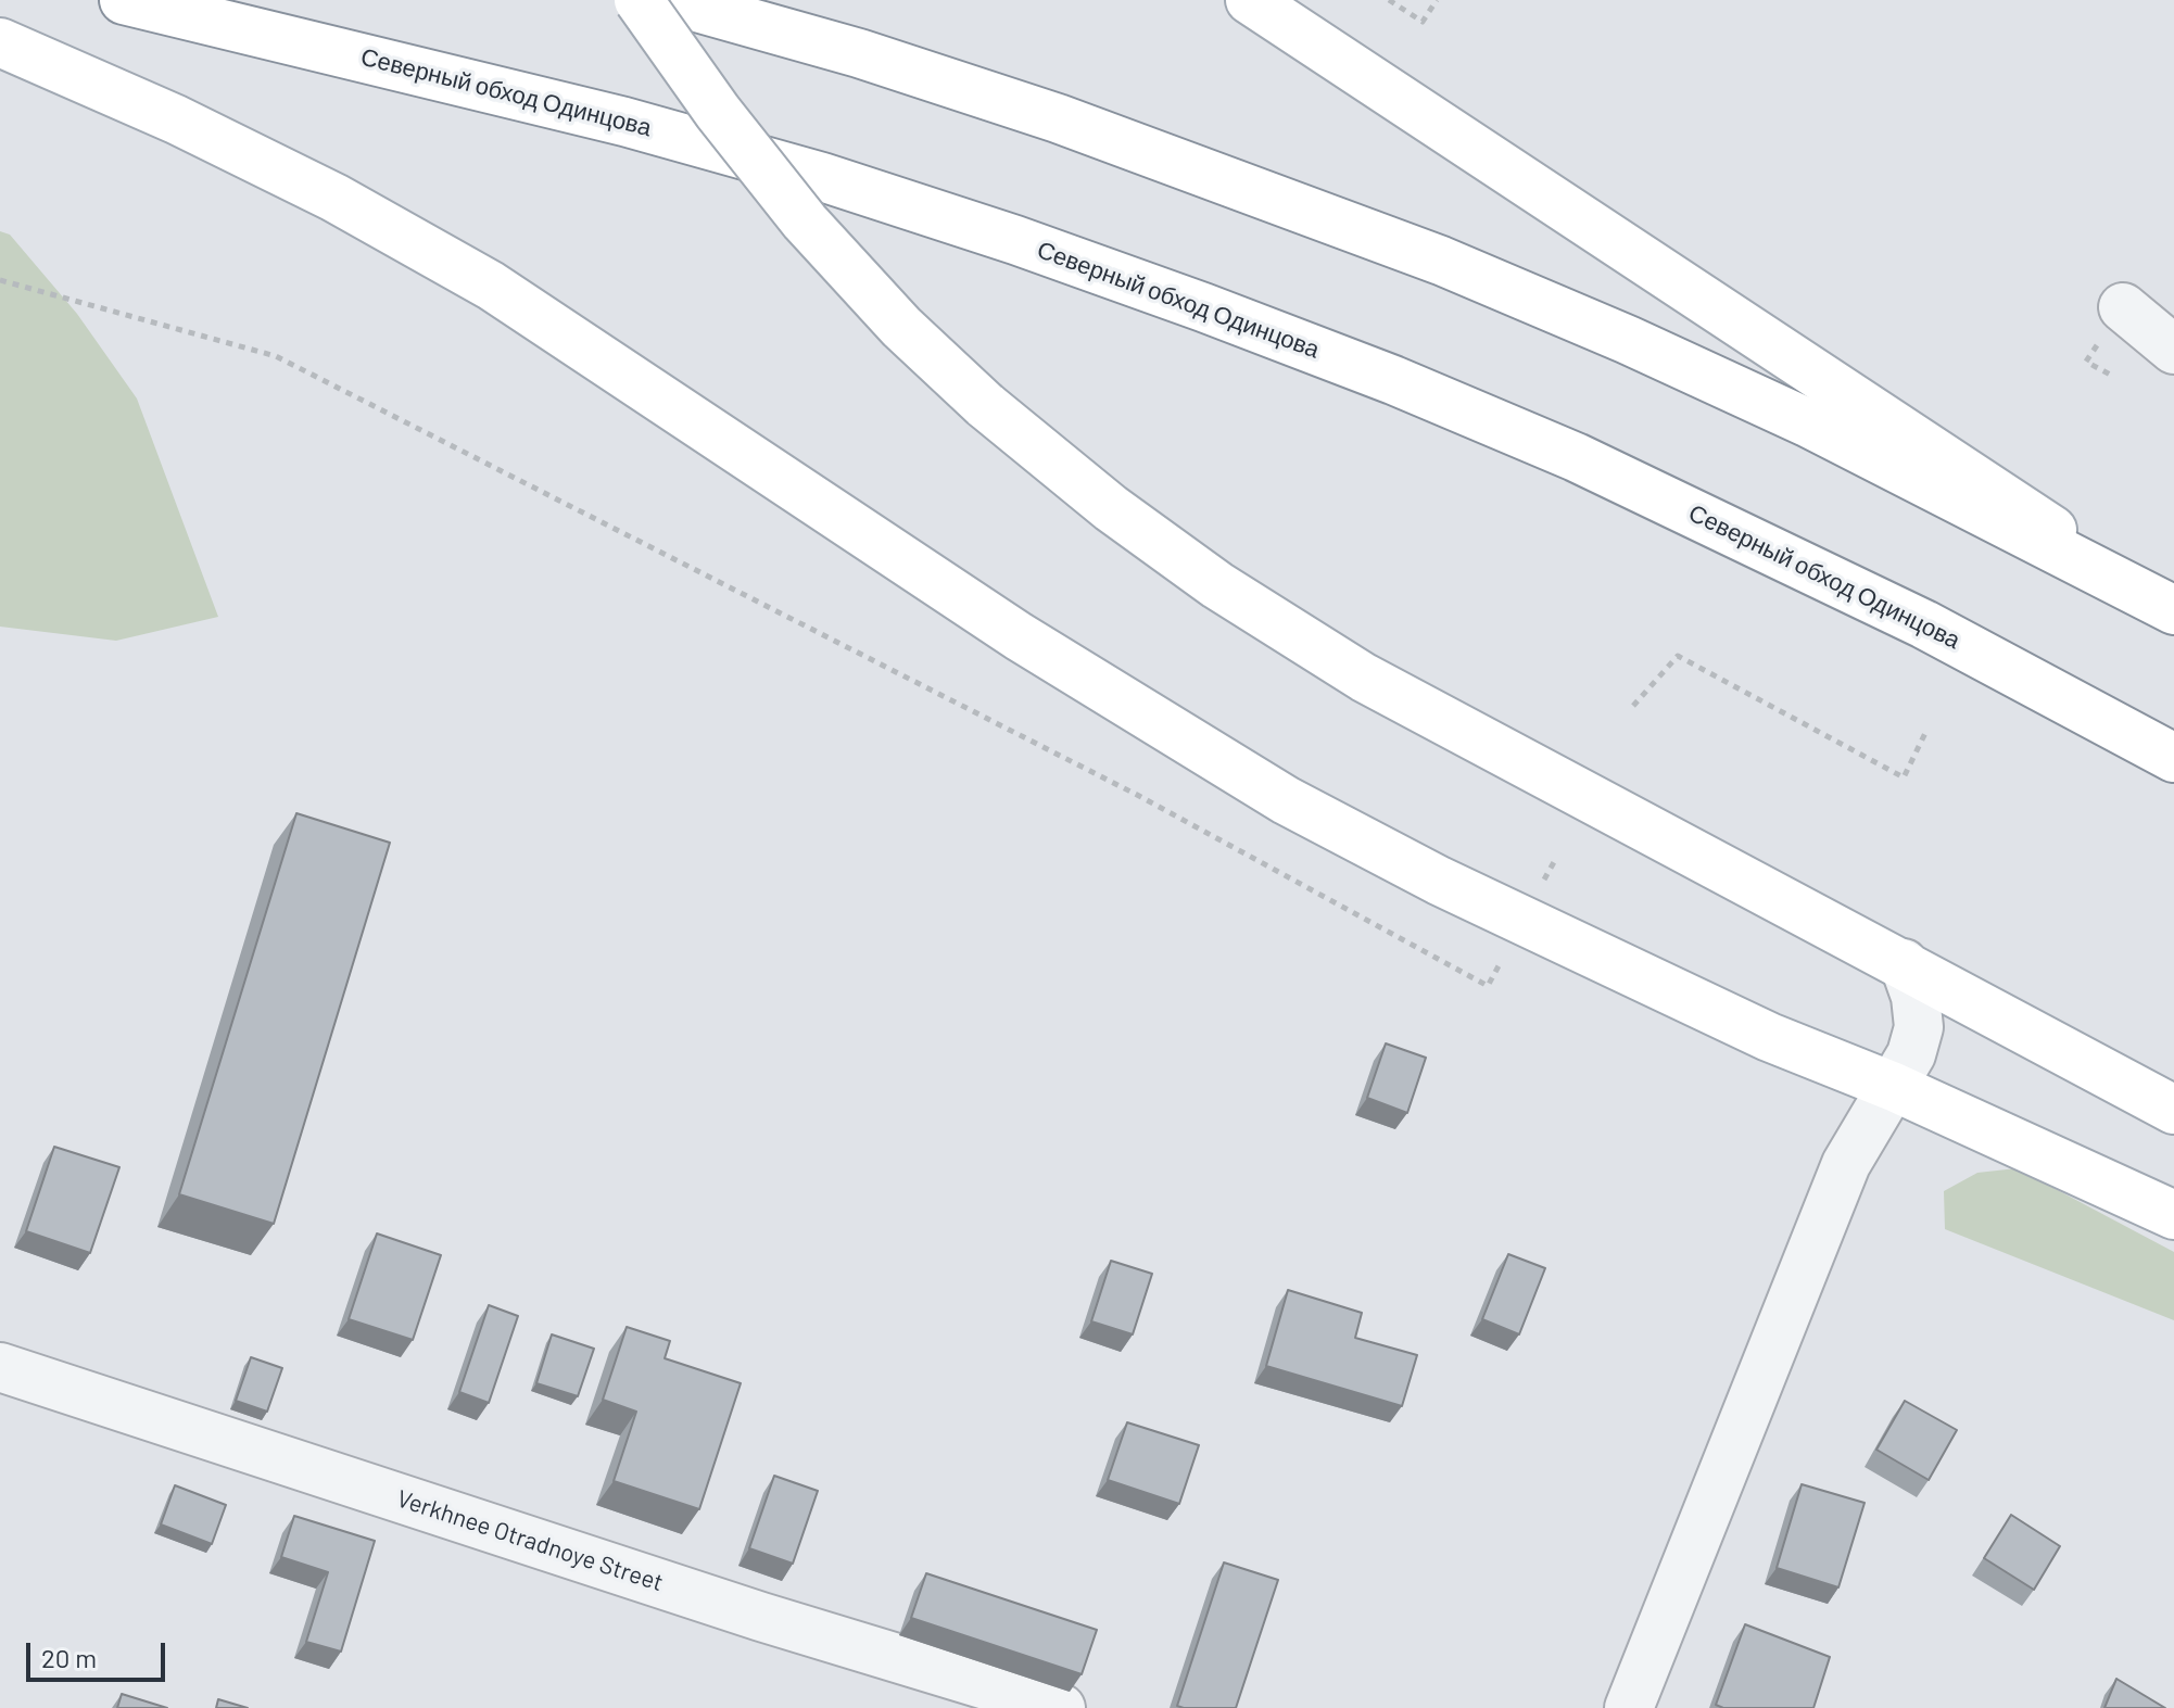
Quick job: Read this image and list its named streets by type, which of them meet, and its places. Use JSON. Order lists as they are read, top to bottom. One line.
{"streets":{"main road":["Северный обход Одинцова"],"street":["Verkhnee Otradnoye Street"]},"scale_bar":"20 m"}
